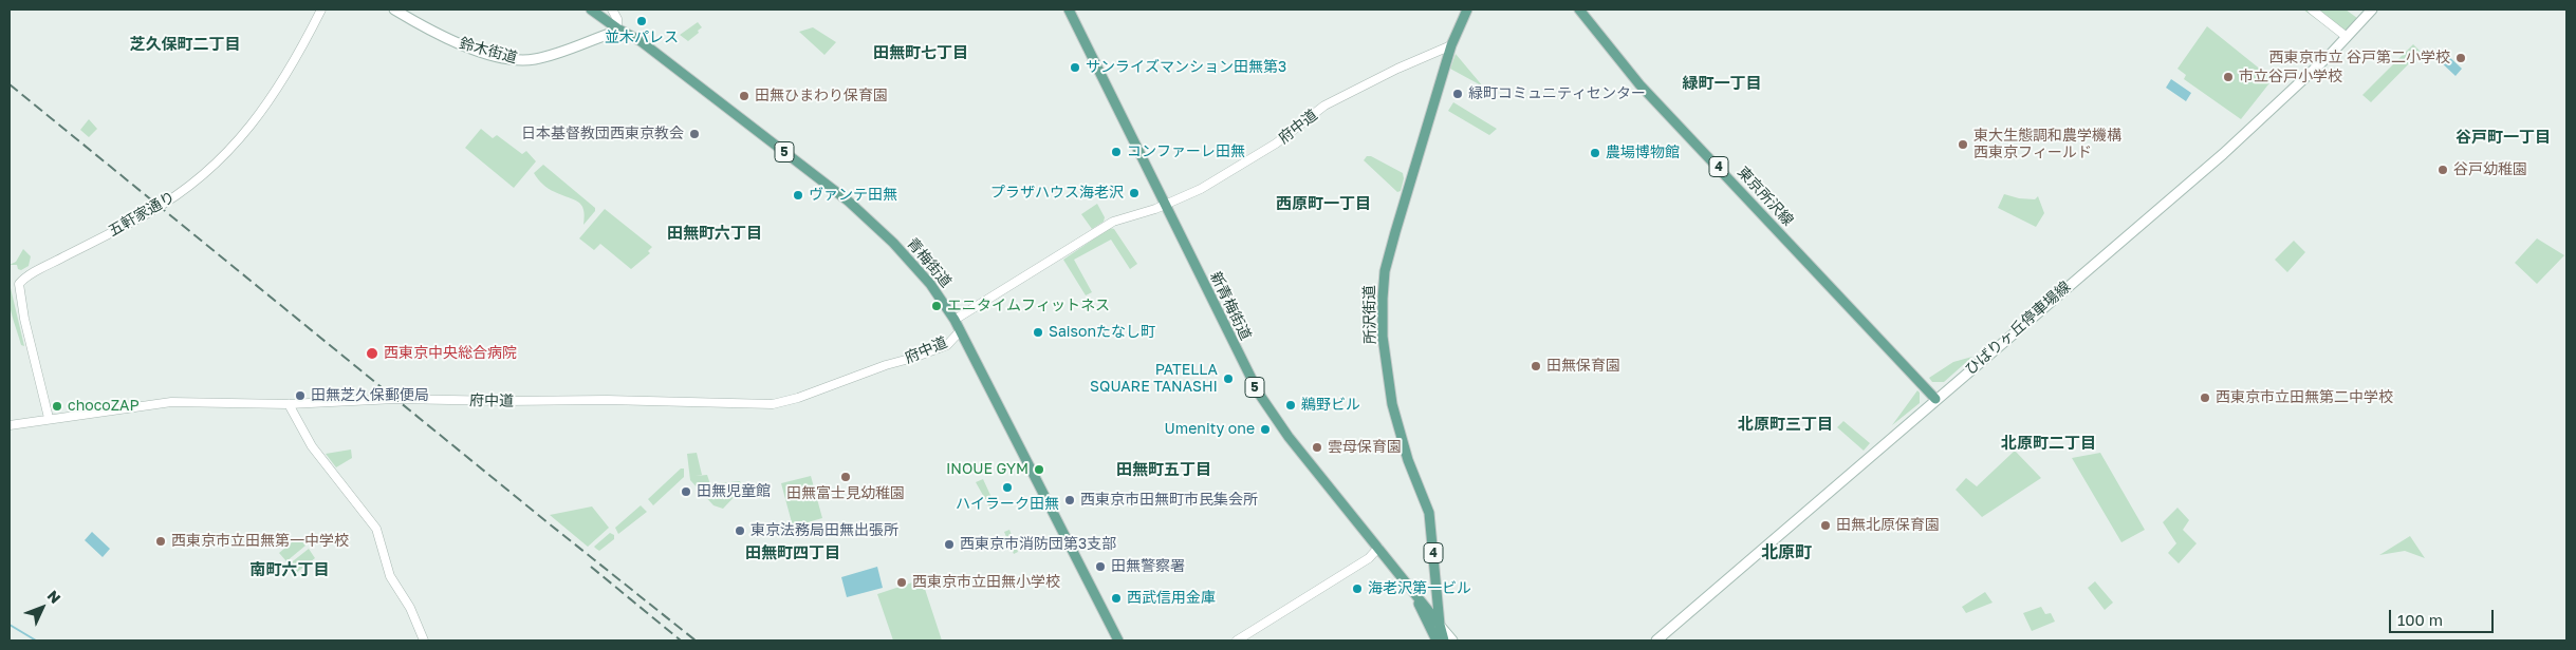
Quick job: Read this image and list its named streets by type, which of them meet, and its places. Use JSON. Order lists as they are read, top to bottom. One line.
{"streets":{"main road":["鈴木街道","5","4","東京所沢線","青梅街道","新青梅街道","所沢街道","ひばりヶ丘停車場線"],"street":["府中道","五軒家通り"]},"crossings":[["鈴木街道","青梅街道"],["府中道","五軒家通り"],["府中道","青梅街道"],["府中道","新青梅街道"],["府中道","所沢街道"],["東京所沢線","ひばりヶ丘停車場線"],["新青梅街道","所沢街道"]],"districts":["芝久保町二丁目","田無町七丁目","緑町一丁目","谷戸町一丁目","西原町一丁目","田無町六丁目","北原町三丁目","北原町二丁目","田無町五丁目","田無町四丁目","北原町","南町六丁目"],"places":["並木パレス","西東京市立 谷戸第二小学校","サンライズマンション田無第3","市立谷戸小学校","緑町コミュニティセンター","田無ひまわり保育園","日本基督教団西東京教会","東大生態調和農学機構 西東京フィールド","コンファーレ田無","農場博物館","谷戸幼稚園","プラザハウス海老沢","ヴァンテ田無","エニタイムフィットネス","Saisonたなし町","西東京中央総合病院","田無保育園","PATELLA SQUARE TANASHI","田無芝久保郵便局","西東京市立田無第二中学校","鵜野ビル","chocoZAP","Umenity one","雲母保育園","INOUE GYM","田無富士見幼稚園","ハイラーク田無","田無児童館","西東京市田無町市民集会所","田無北原保育園","東京法務局田無出張所","西東京市立田無第一中学校","西東京市消防団第3支部","田無警察署","西東京市立田無小学校","海老沢第一ビル","西武信用金庫"],"scale_bar":"100 m","north":"top right"}
